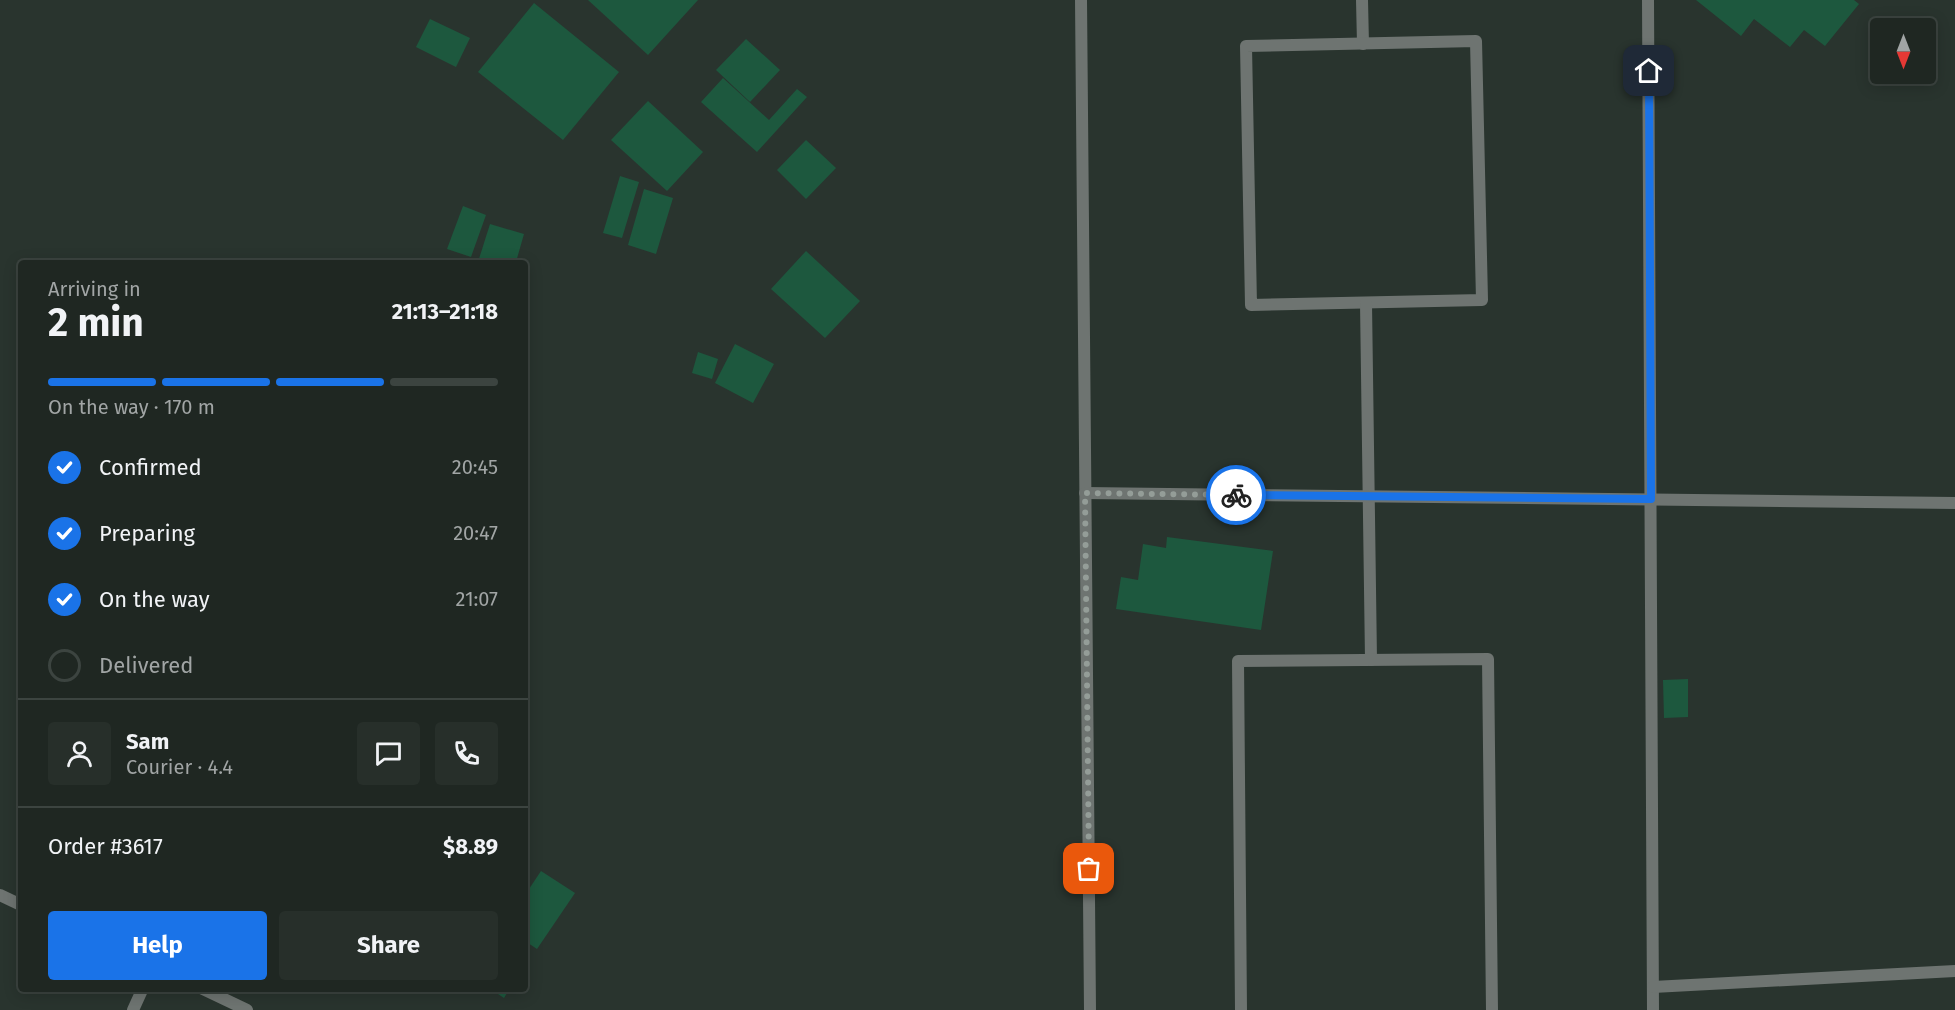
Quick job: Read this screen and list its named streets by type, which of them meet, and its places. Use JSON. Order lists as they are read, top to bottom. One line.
{"north":"bottom","page":{"heading":["2 min","Arriving in","21:13–21:18"],"panel":["Sam","Courier · 4.4","Order #3617","$8.89"],"bar":"On the way · 170 m","list":[["Confirmed","20:45"],["Preparing","20:47"],["On the way","21:07"],"Delivered"],"buttons":["Help","Share"]}}
